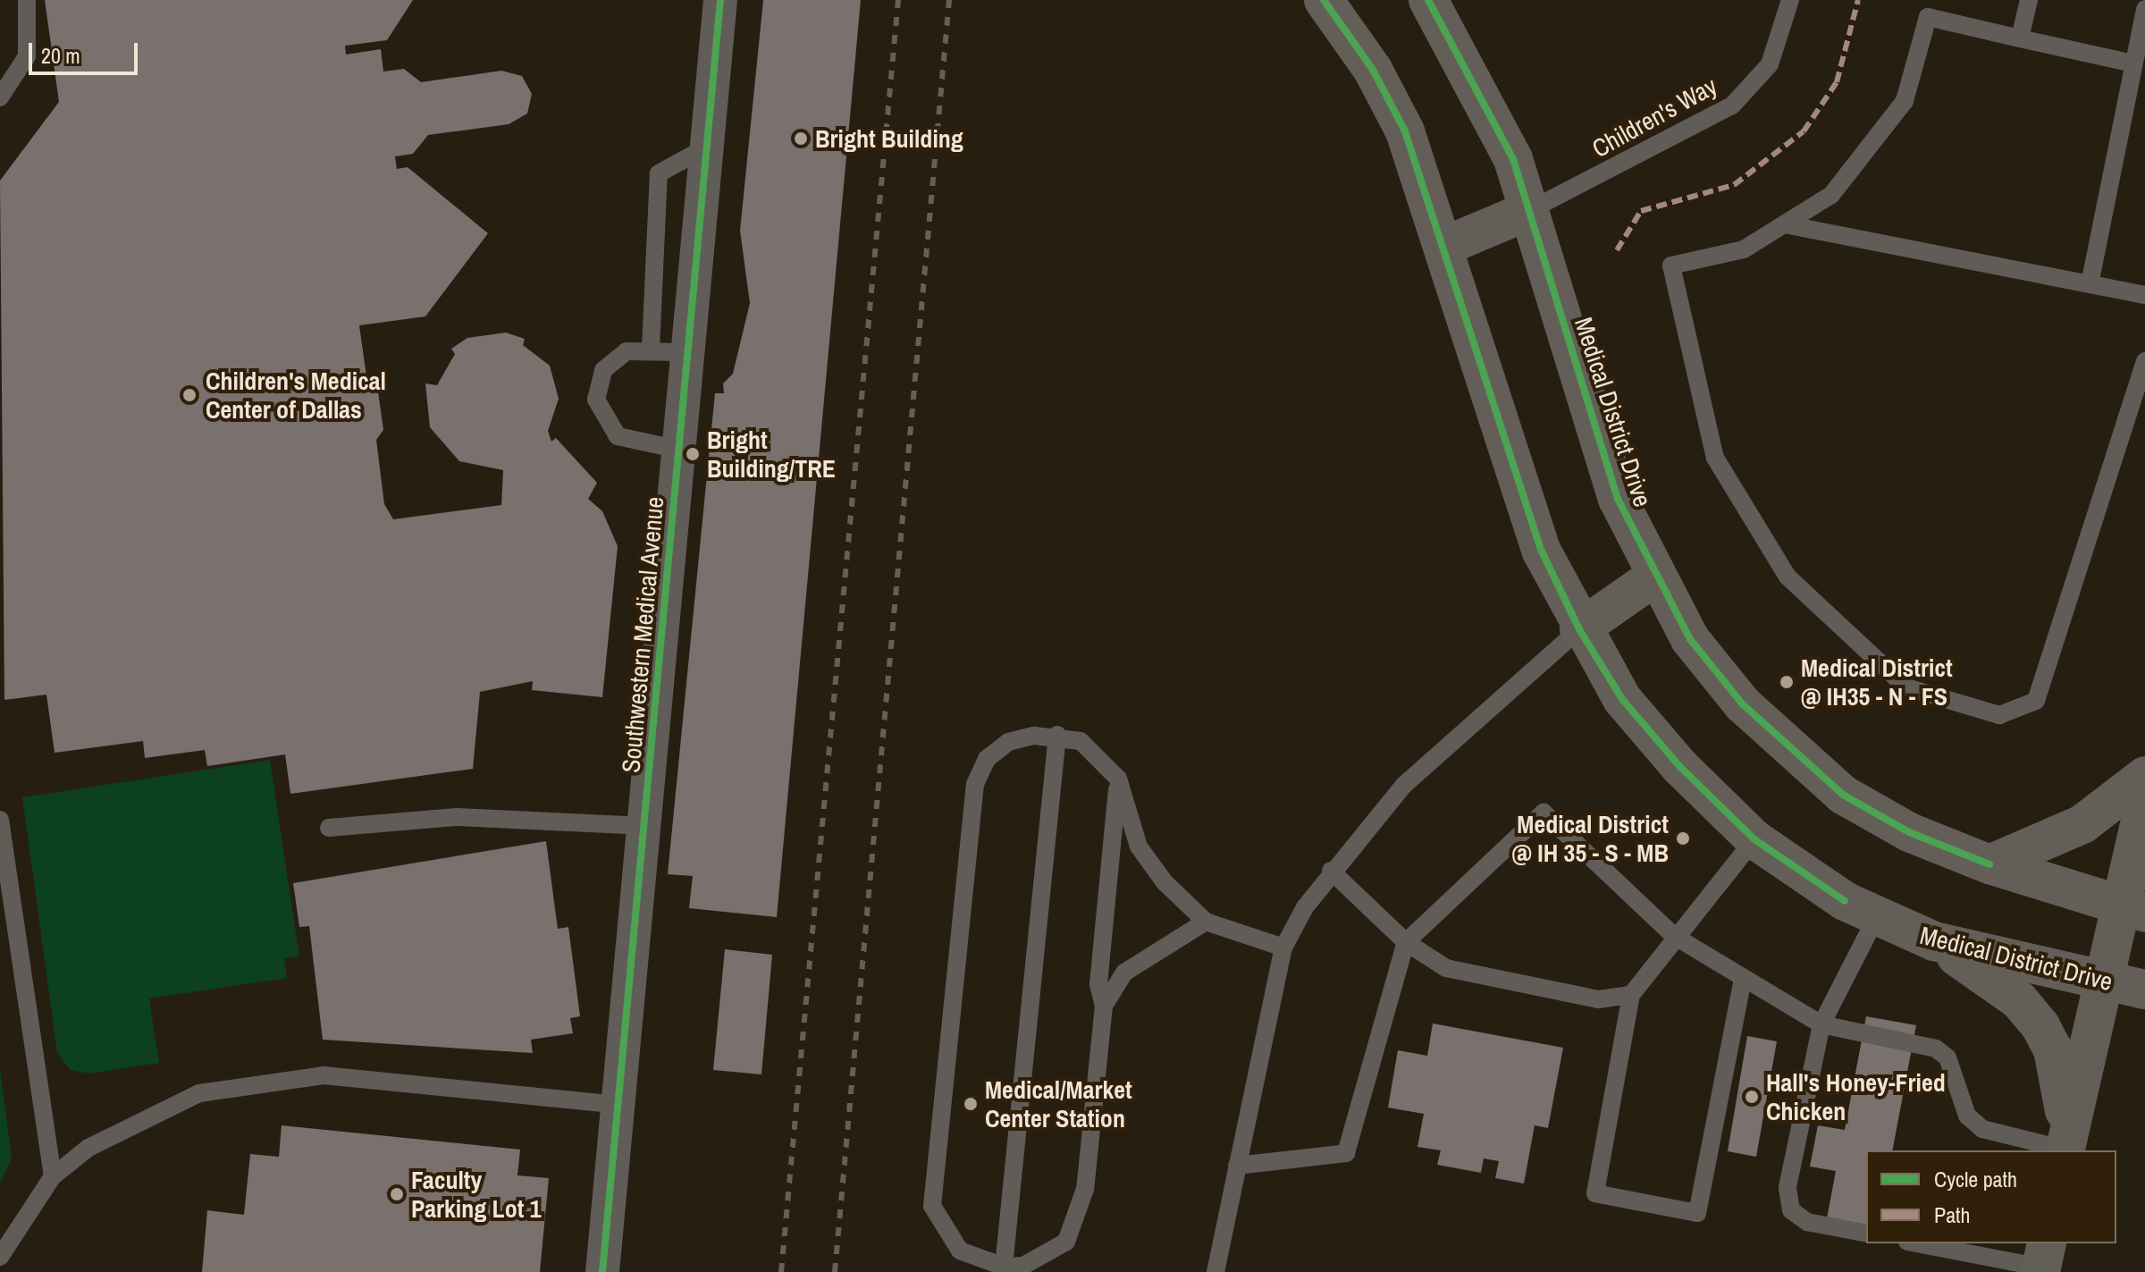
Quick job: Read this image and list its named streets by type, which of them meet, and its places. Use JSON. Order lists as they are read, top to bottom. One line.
{"streets":{"main road":["Medical District Drive"],"street":["Southwestern Medical Avenue"],"lane":["Children's Way"]},"crossings":[["Children's Way","Medical District Drive"]],"places":["Bright Building","Children's Medical Center of Dallas","Bright Building/TRE","Medical District @ IH35 - N - FS","Medical District @ IH 35 - S - MB","Hall's Honey-Fried Chicken","Medical/Market Center Station","Faculty Parking Lot 1"],"legend":["Cycle path","Path"],"scale_bar":"20 m"}
